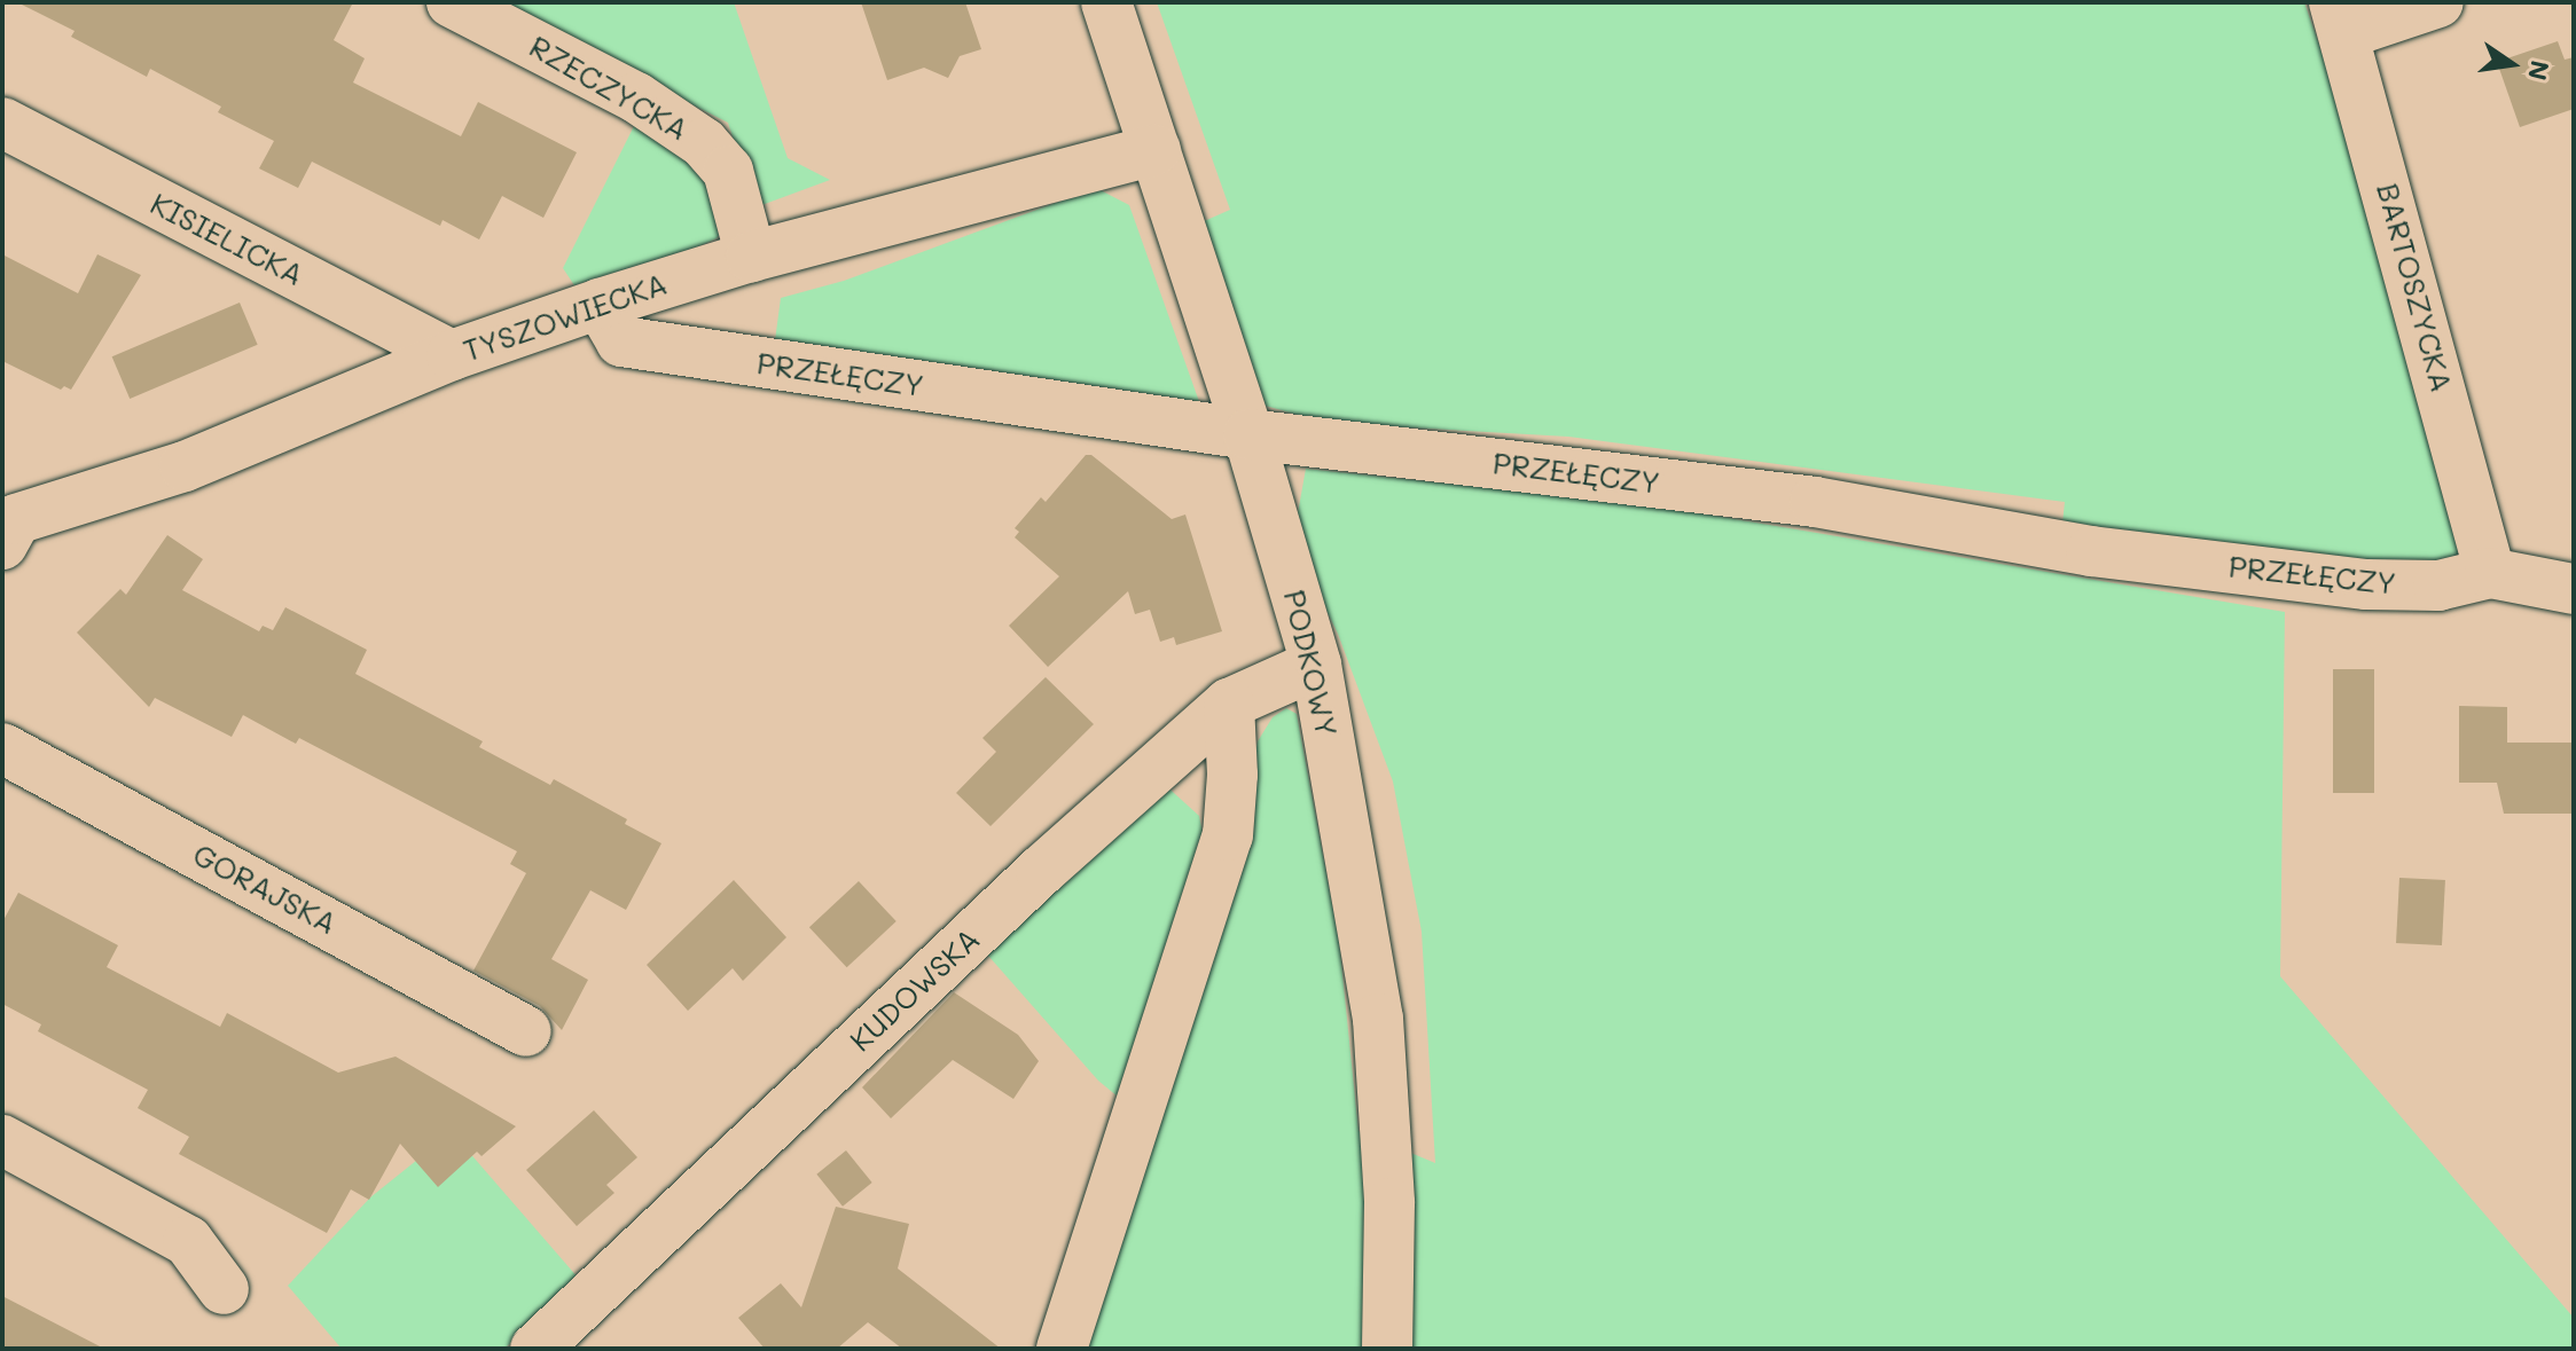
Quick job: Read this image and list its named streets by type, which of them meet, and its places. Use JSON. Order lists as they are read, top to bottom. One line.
{"streets":{"street":["RZECZYCKA","KISIELICKA","BARTOSZYCKA","TYSZOWIECKA","PRZEŁĘCZY","PODKOWY","GORAJSKA","KUDOWSKA"]},"crossings":[["RZECZYCKA","TYSZOWIECKA"],["KISIELICKA","TYSZOWIECKA"],["BARTOSZYCKA","PRZEŁĘCZY"],["TYSZOWIECKA","PRZEŁĘCZY"],["TYSZOWIECKA","PODKOWY"],["PRZEŁĘCZY","PODKOWY"],["PODKOWY","KUDOWSKA"]],"north":"right"}
